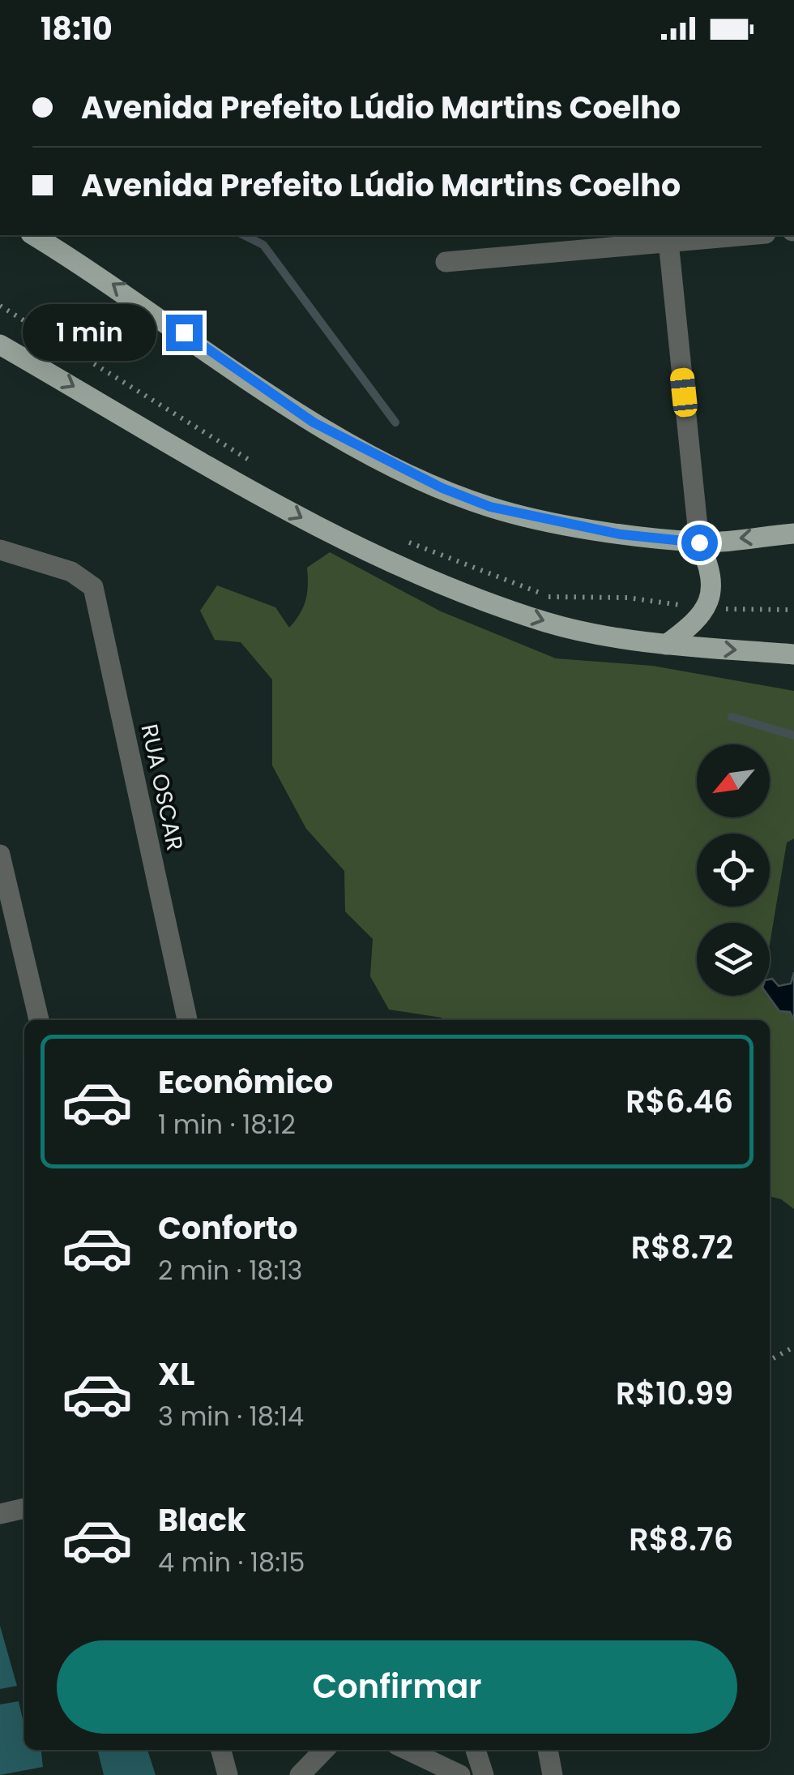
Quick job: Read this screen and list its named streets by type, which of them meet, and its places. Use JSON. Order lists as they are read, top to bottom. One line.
{"streets":{"street":["RUA OSCAR"]},"north":"bottom left","page":{"status":"18:10","banner":["Avenida Prefeito Lúdio Martins Coelho","Avenida Prefeito Lúdio Martins Coelho"],"bubble":"1 min","list":[{"name":"Econômico","note":"1 min · 18:12","value":"R$6.46"},{"name":"Conforto","note":"2 min · 18:13","value":"R$8.72"},{"name":"XL","note":"3 min · 18:14","value":"R$10.99"},{"name":"Black","note":"4 min · 18:15","value":"R$8.76"}],"buttons":"Confirmar"}}
